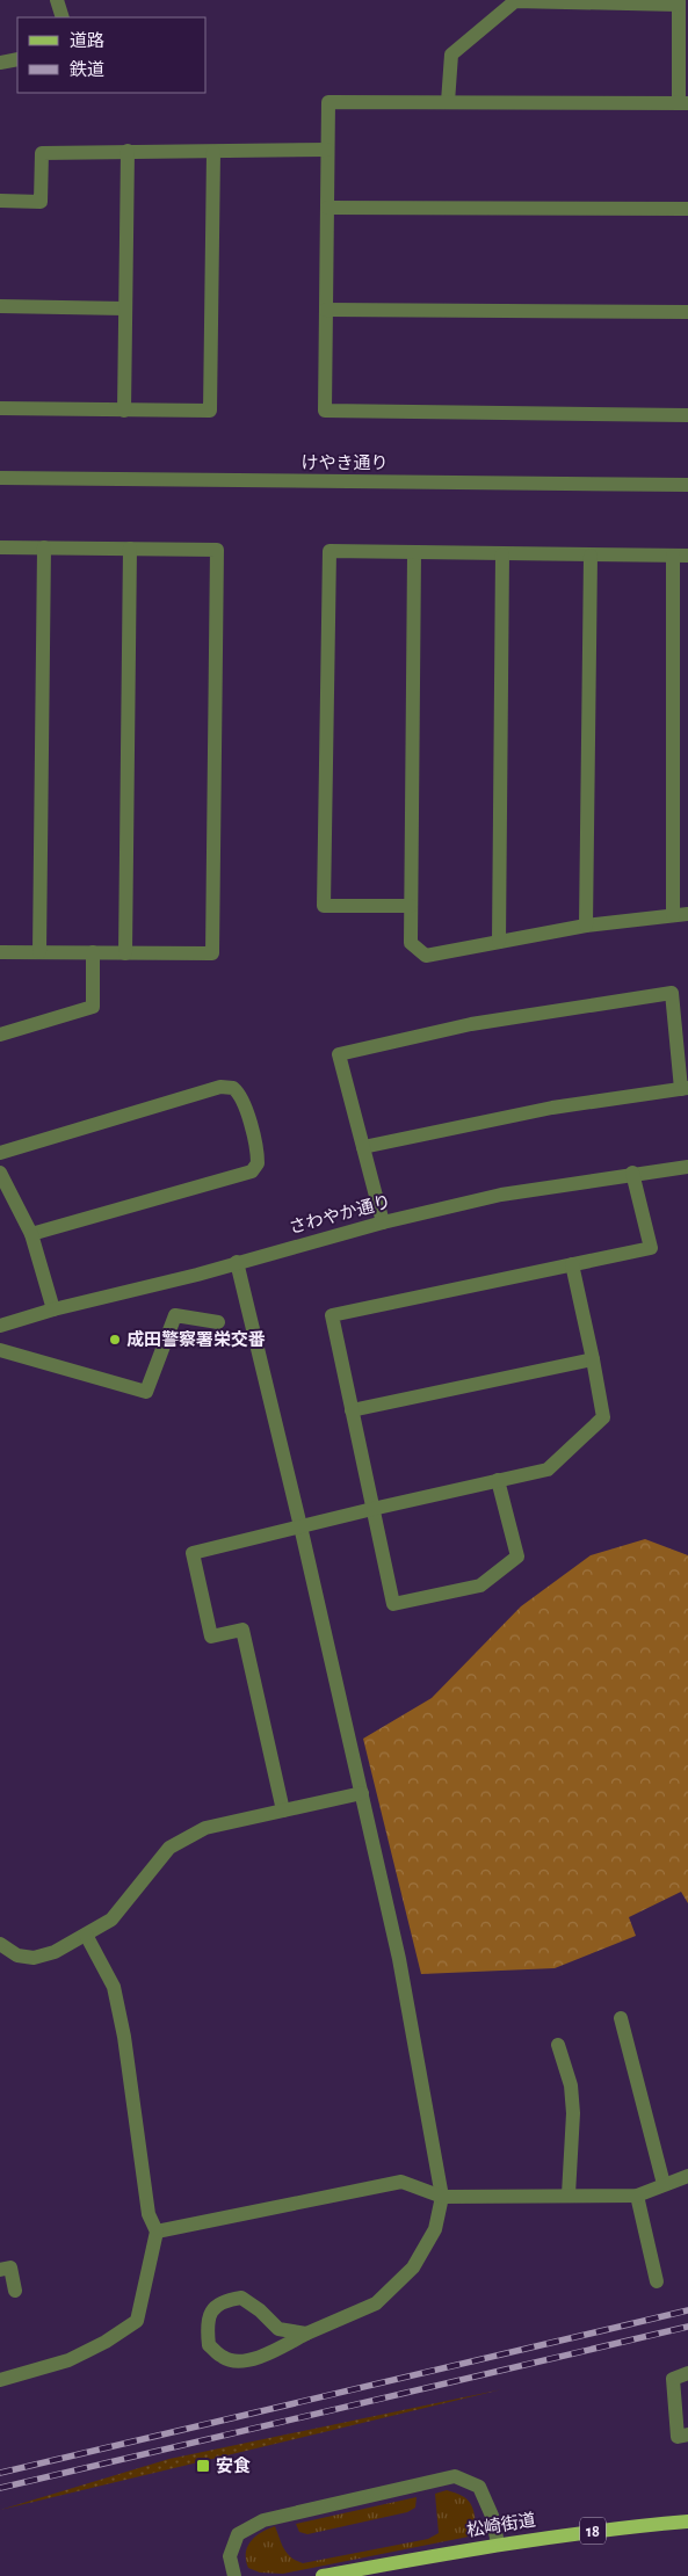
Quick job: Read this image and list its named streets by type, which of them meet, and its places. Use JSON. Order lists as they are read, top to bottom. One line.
{"streets":{"main road":["松崎街道","18"],"street":["けやき通り","さわやか通り"]},"places":{"other":["成田警察署栄交番"],"transit":["安食"]},"legend":["道路","鉄道"]}
